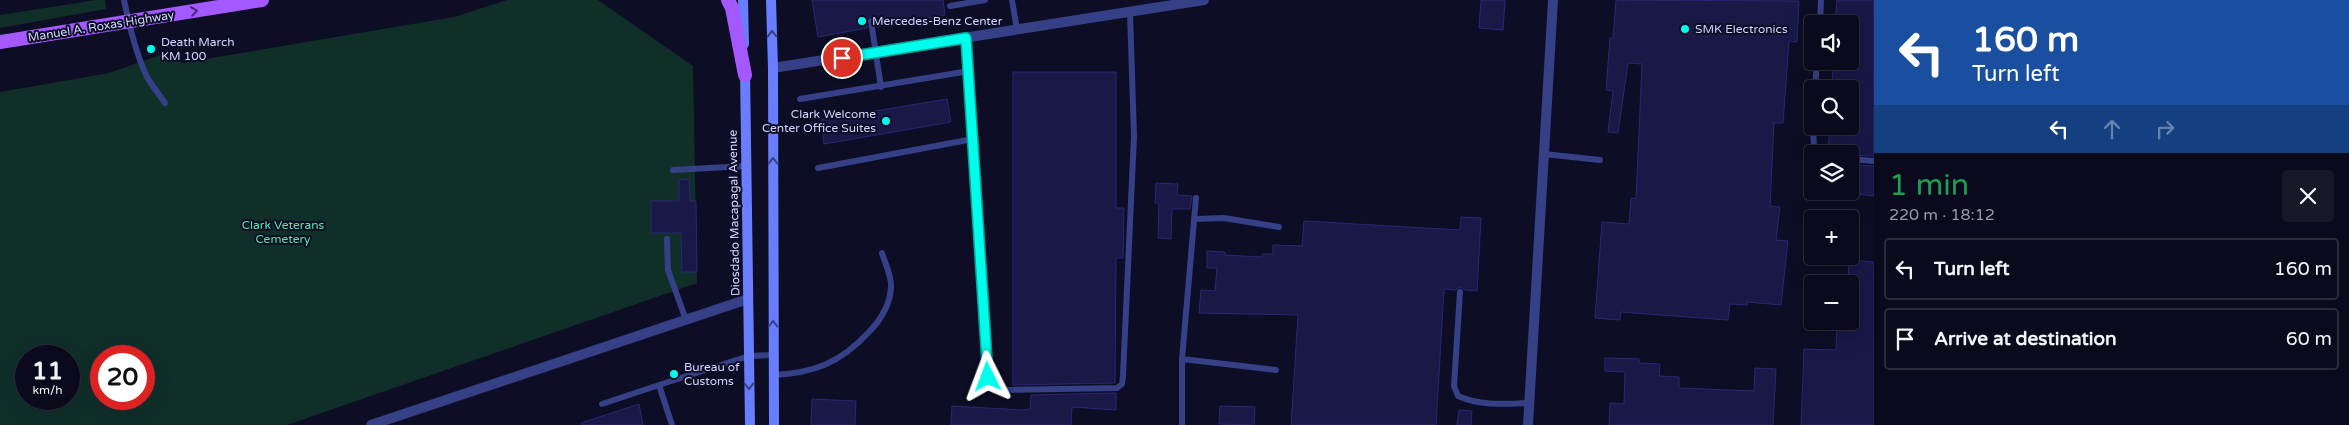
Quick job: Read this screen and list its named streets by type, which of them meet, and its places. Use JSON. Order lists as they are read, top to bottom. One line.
{"streets":{"main road":["Manuel A. Roxas Highway","Diosdado Macapagal Avenue"]},"one_way":["Manuel A. Roxas Highway"],"parks":["Clark Veterans Cemetery"],"places":["Mercedes-Benz Center","SMK Electronics","Death March KM 100","Clark Welcome Center Office Suites","Bureau of Customs"],"page":{"turn":["160 m","Turn left"],"map_buttons":["+","−"],"heading":["1 min","220 m · 18:12"],"list":[{"name":"Turn left","value":"160 m"},{"name":"Arrive at destination","value":"60 m"}],"speed":"11 km/h","limit":"20"}}
